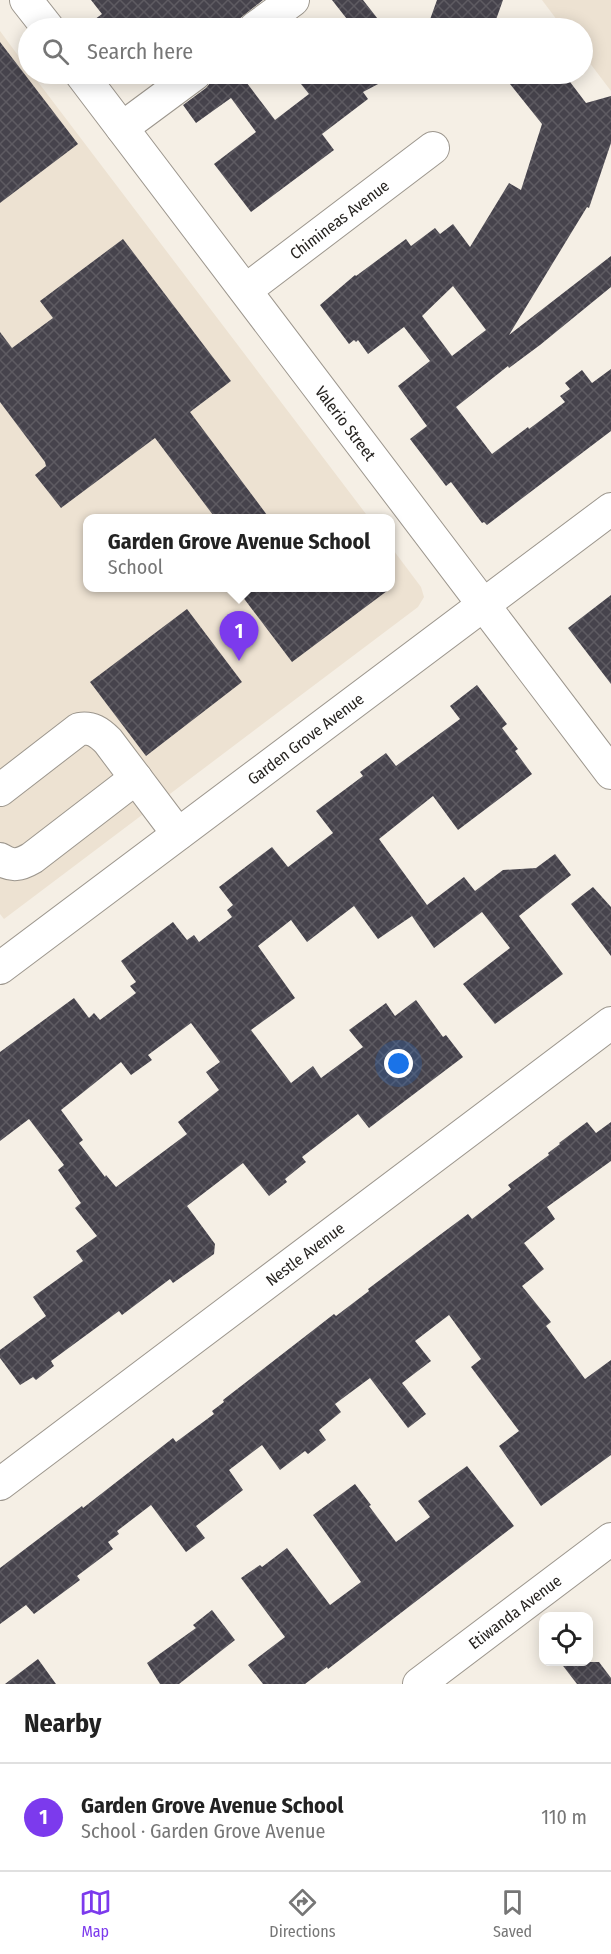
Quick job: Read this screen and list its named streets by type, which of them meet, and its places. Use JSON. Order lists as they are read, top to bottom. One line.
{"streets":{"street":["Chimineas Avenue","Valerio Street","Garden Grove Avenue","Nestle Avenue","Etiwanda Avenue"]},"crossings":[["Chimineas Avenue","Valerio Street"],["Valerio Street","Garden Grove Avenue"]],"page":{"search":"Search here","popup":["Garden Grove Avenue School","School"],"pins":"1","heading":"Nearby","list":[{"mark":"1","name":"Garden Grove Avenue School","note":"School · Garden Grove Avenue","value":"110 m"}],"nav":["Map","Directions","Saved"]}}
